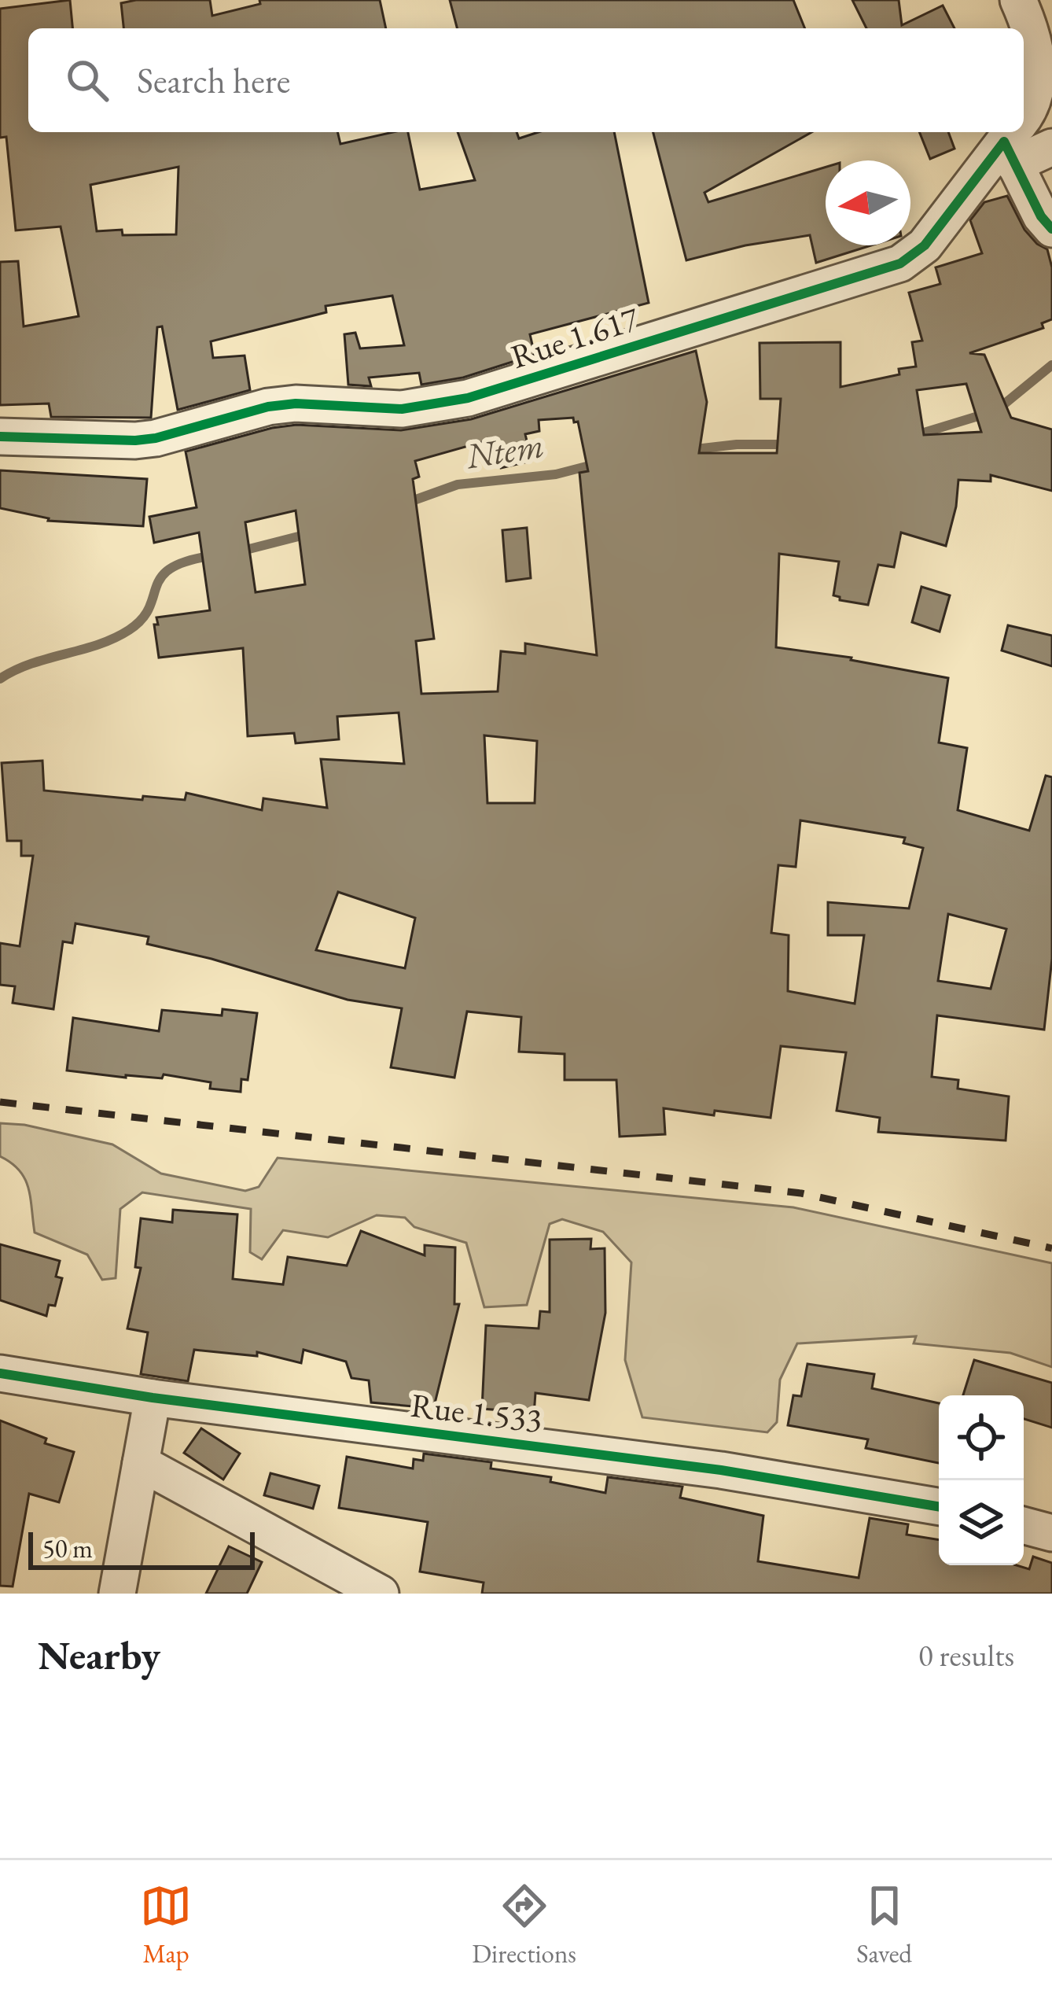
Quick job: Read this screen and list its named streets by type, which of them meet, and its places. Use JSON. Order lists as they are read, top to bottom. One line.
{"streets":{"street":["Rue 1.617","Rue 1.533"]},"water":["Ntem"],"scale_bar":"50 m","north":"left","page":{"search":"Search here","scale":"50 m","heading":["Nearby","0 results"],"nav":["Map","Directions","Saved"]}}
